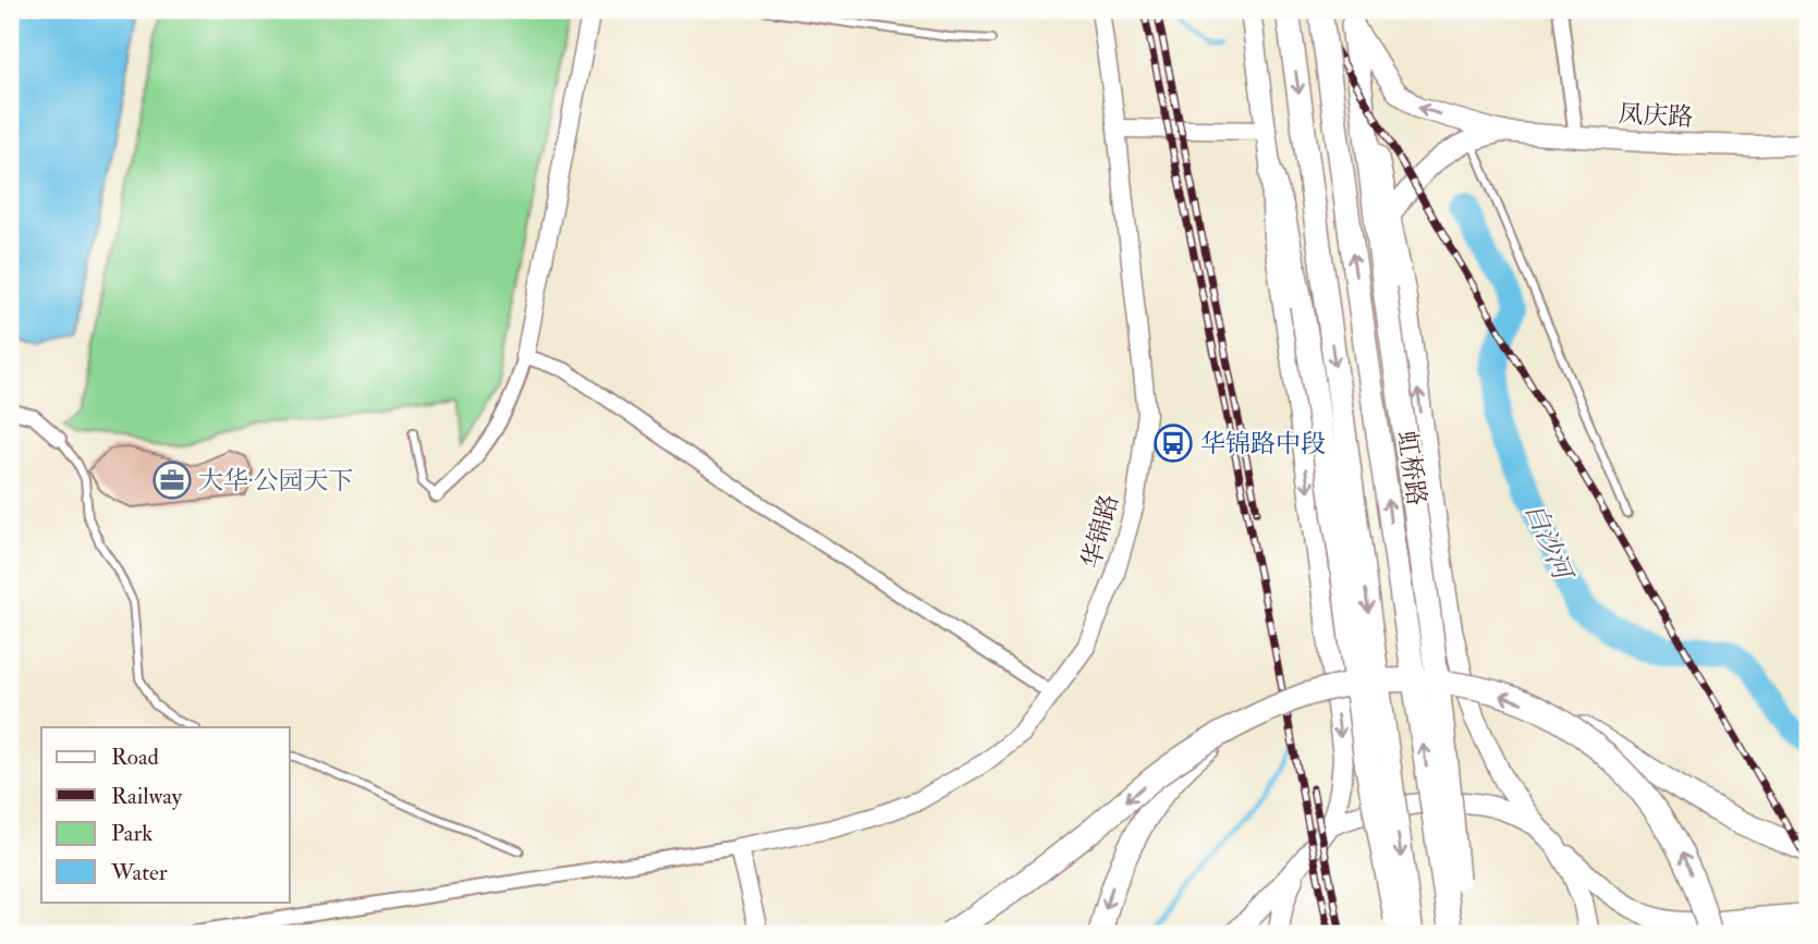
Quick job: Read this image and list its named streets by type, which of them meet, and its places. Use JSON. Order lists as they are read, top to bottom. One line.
{"streets":{"highway":["虹桥路"],"main road":["凤庆路"],"street":["华锦路"]},"water":["白沙河"],"places":{"bus stop":["华锦路中段"],"office":["大华·公园天下"]},"legend":["Road","Railway","Park","Water"]}
